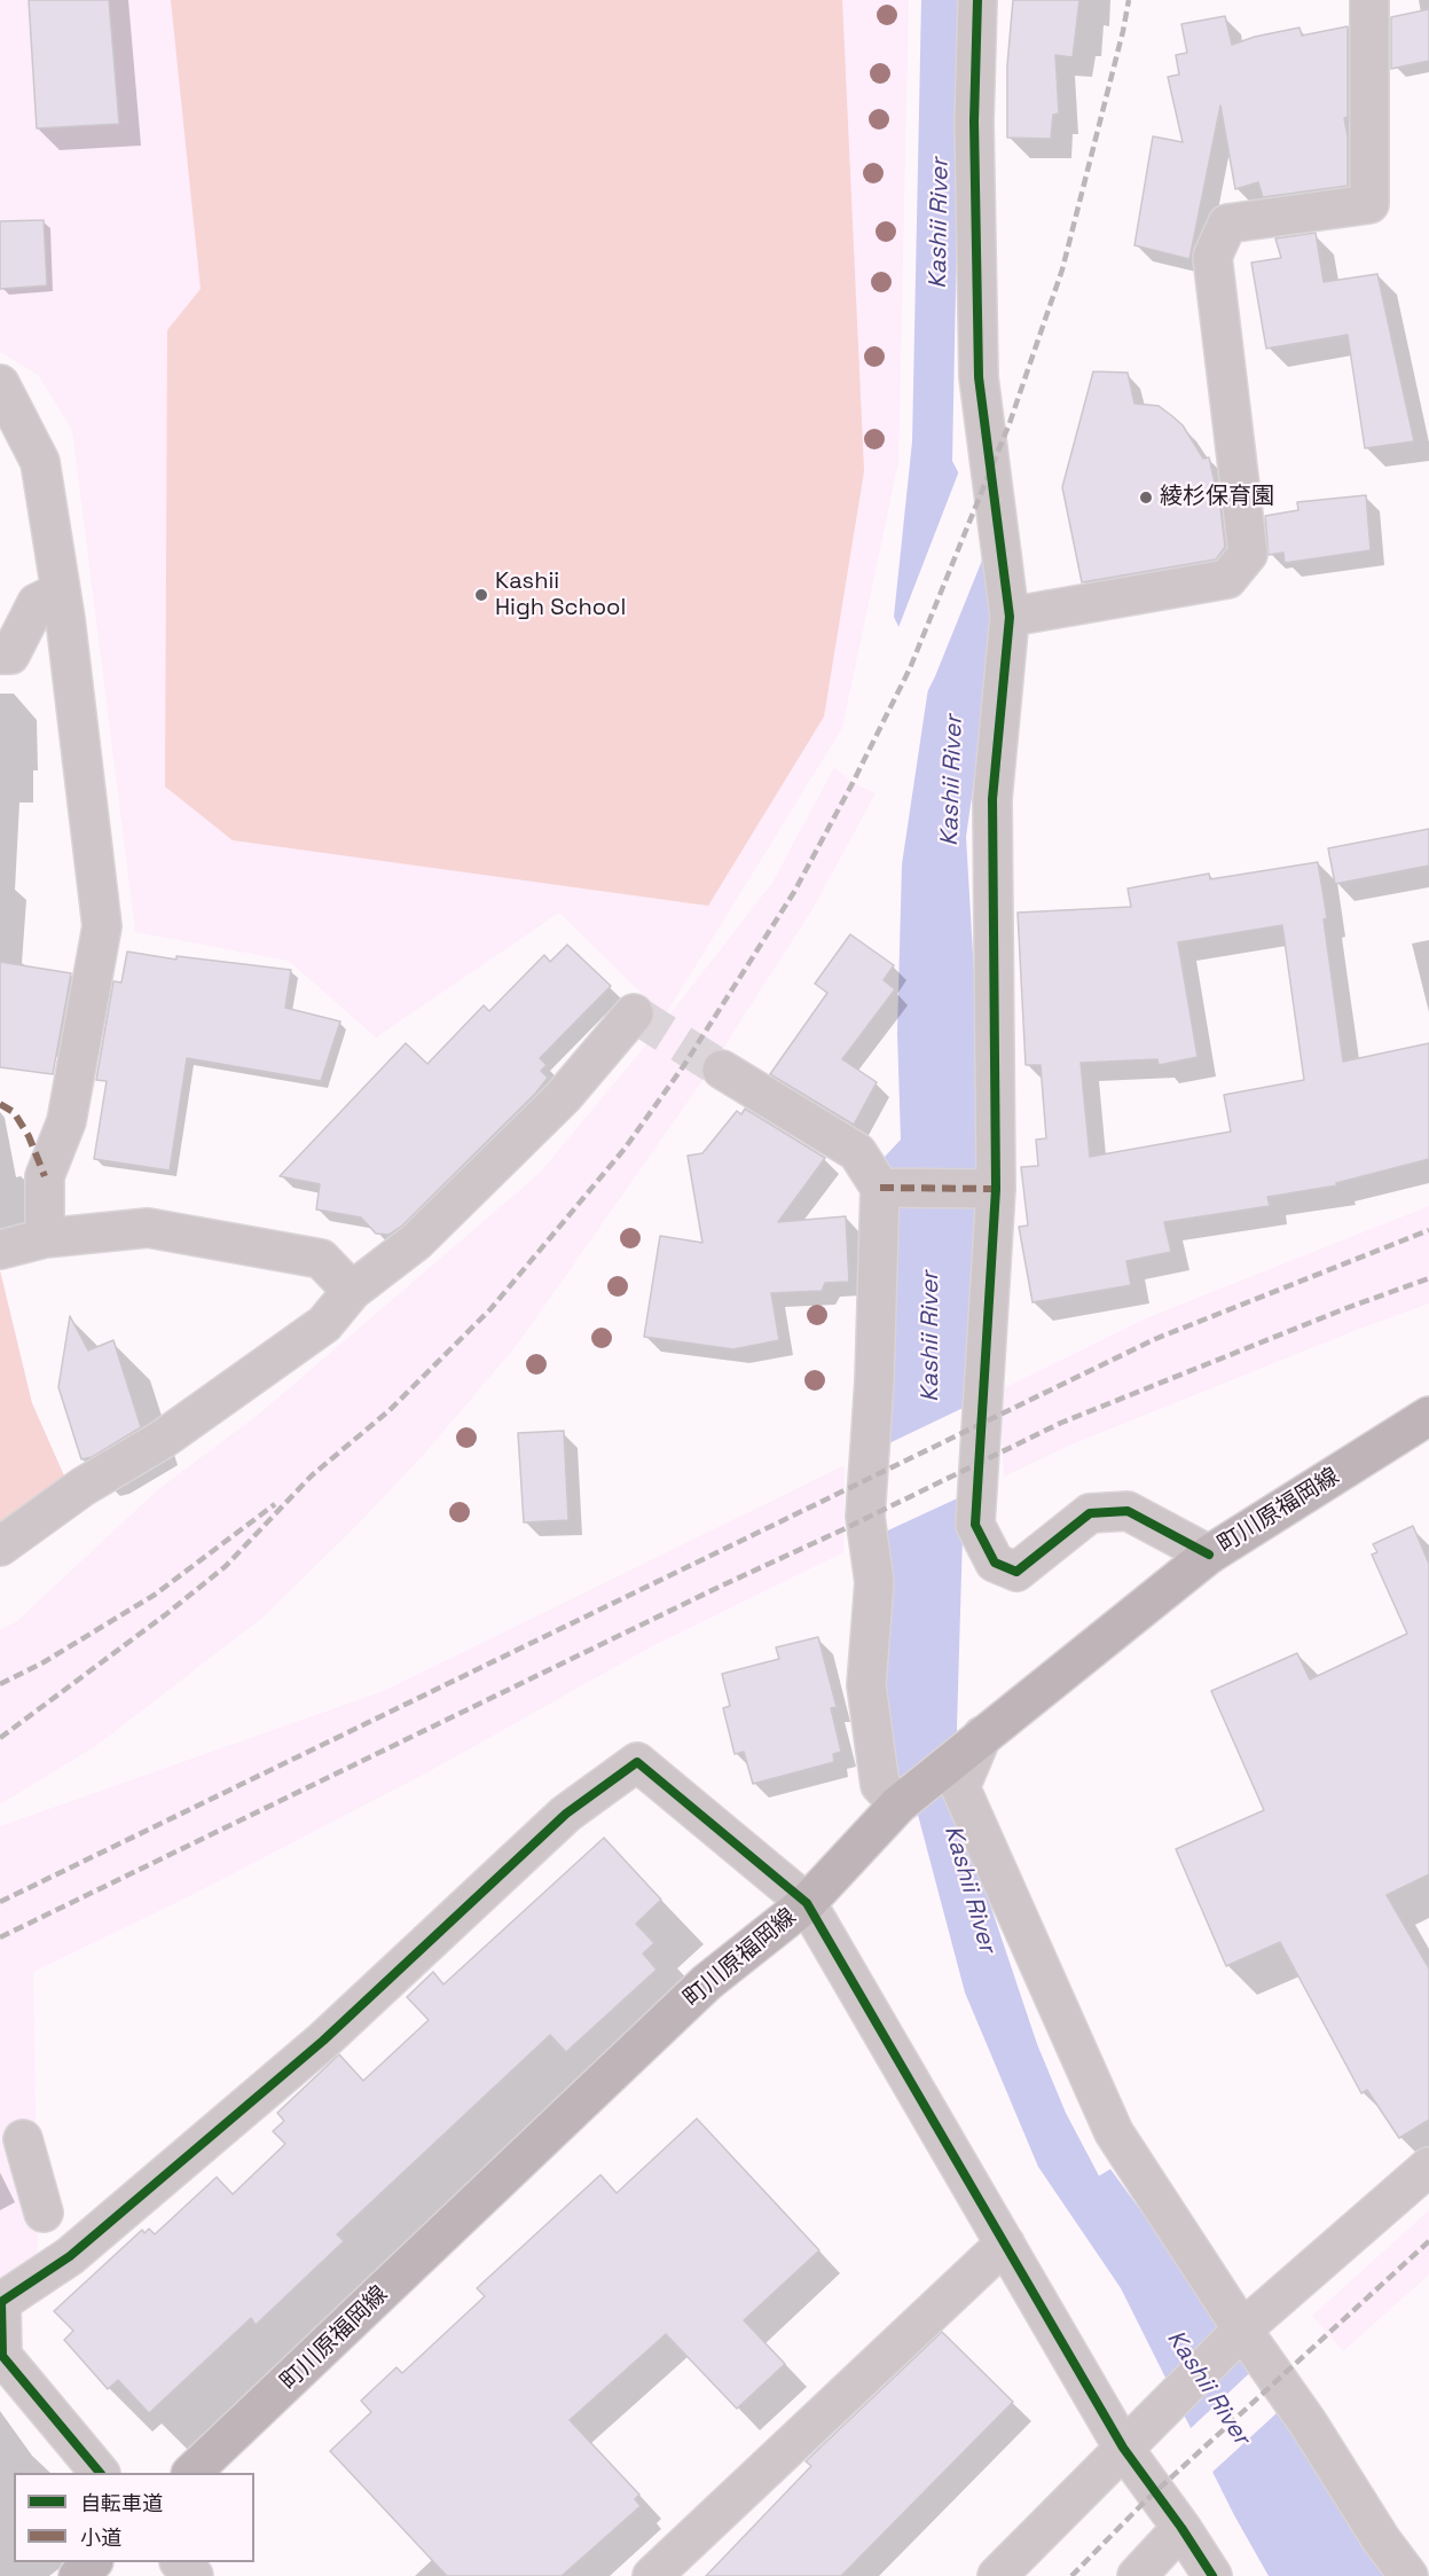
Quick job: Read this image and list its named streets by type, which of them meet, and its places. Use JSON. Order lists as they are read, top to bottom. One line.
{"streets":{"main road":["町川原福岡線"]},"water":["Kashii River"],"places":["綾杉保育園","Kashii High School"],"legend":["自転車道","小道"]}
